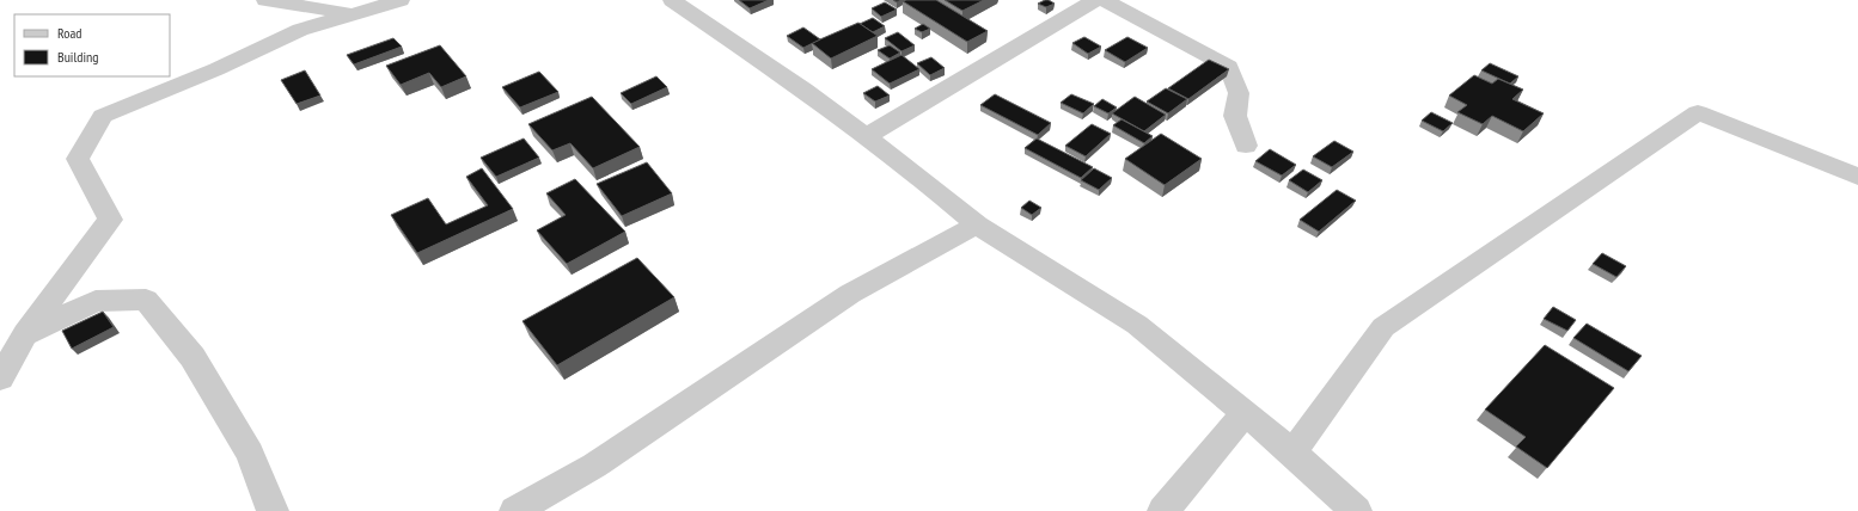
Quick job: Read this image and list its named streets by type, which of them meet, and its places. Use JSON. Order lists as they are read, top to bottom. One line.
{"legend":["Road","Building"]}
